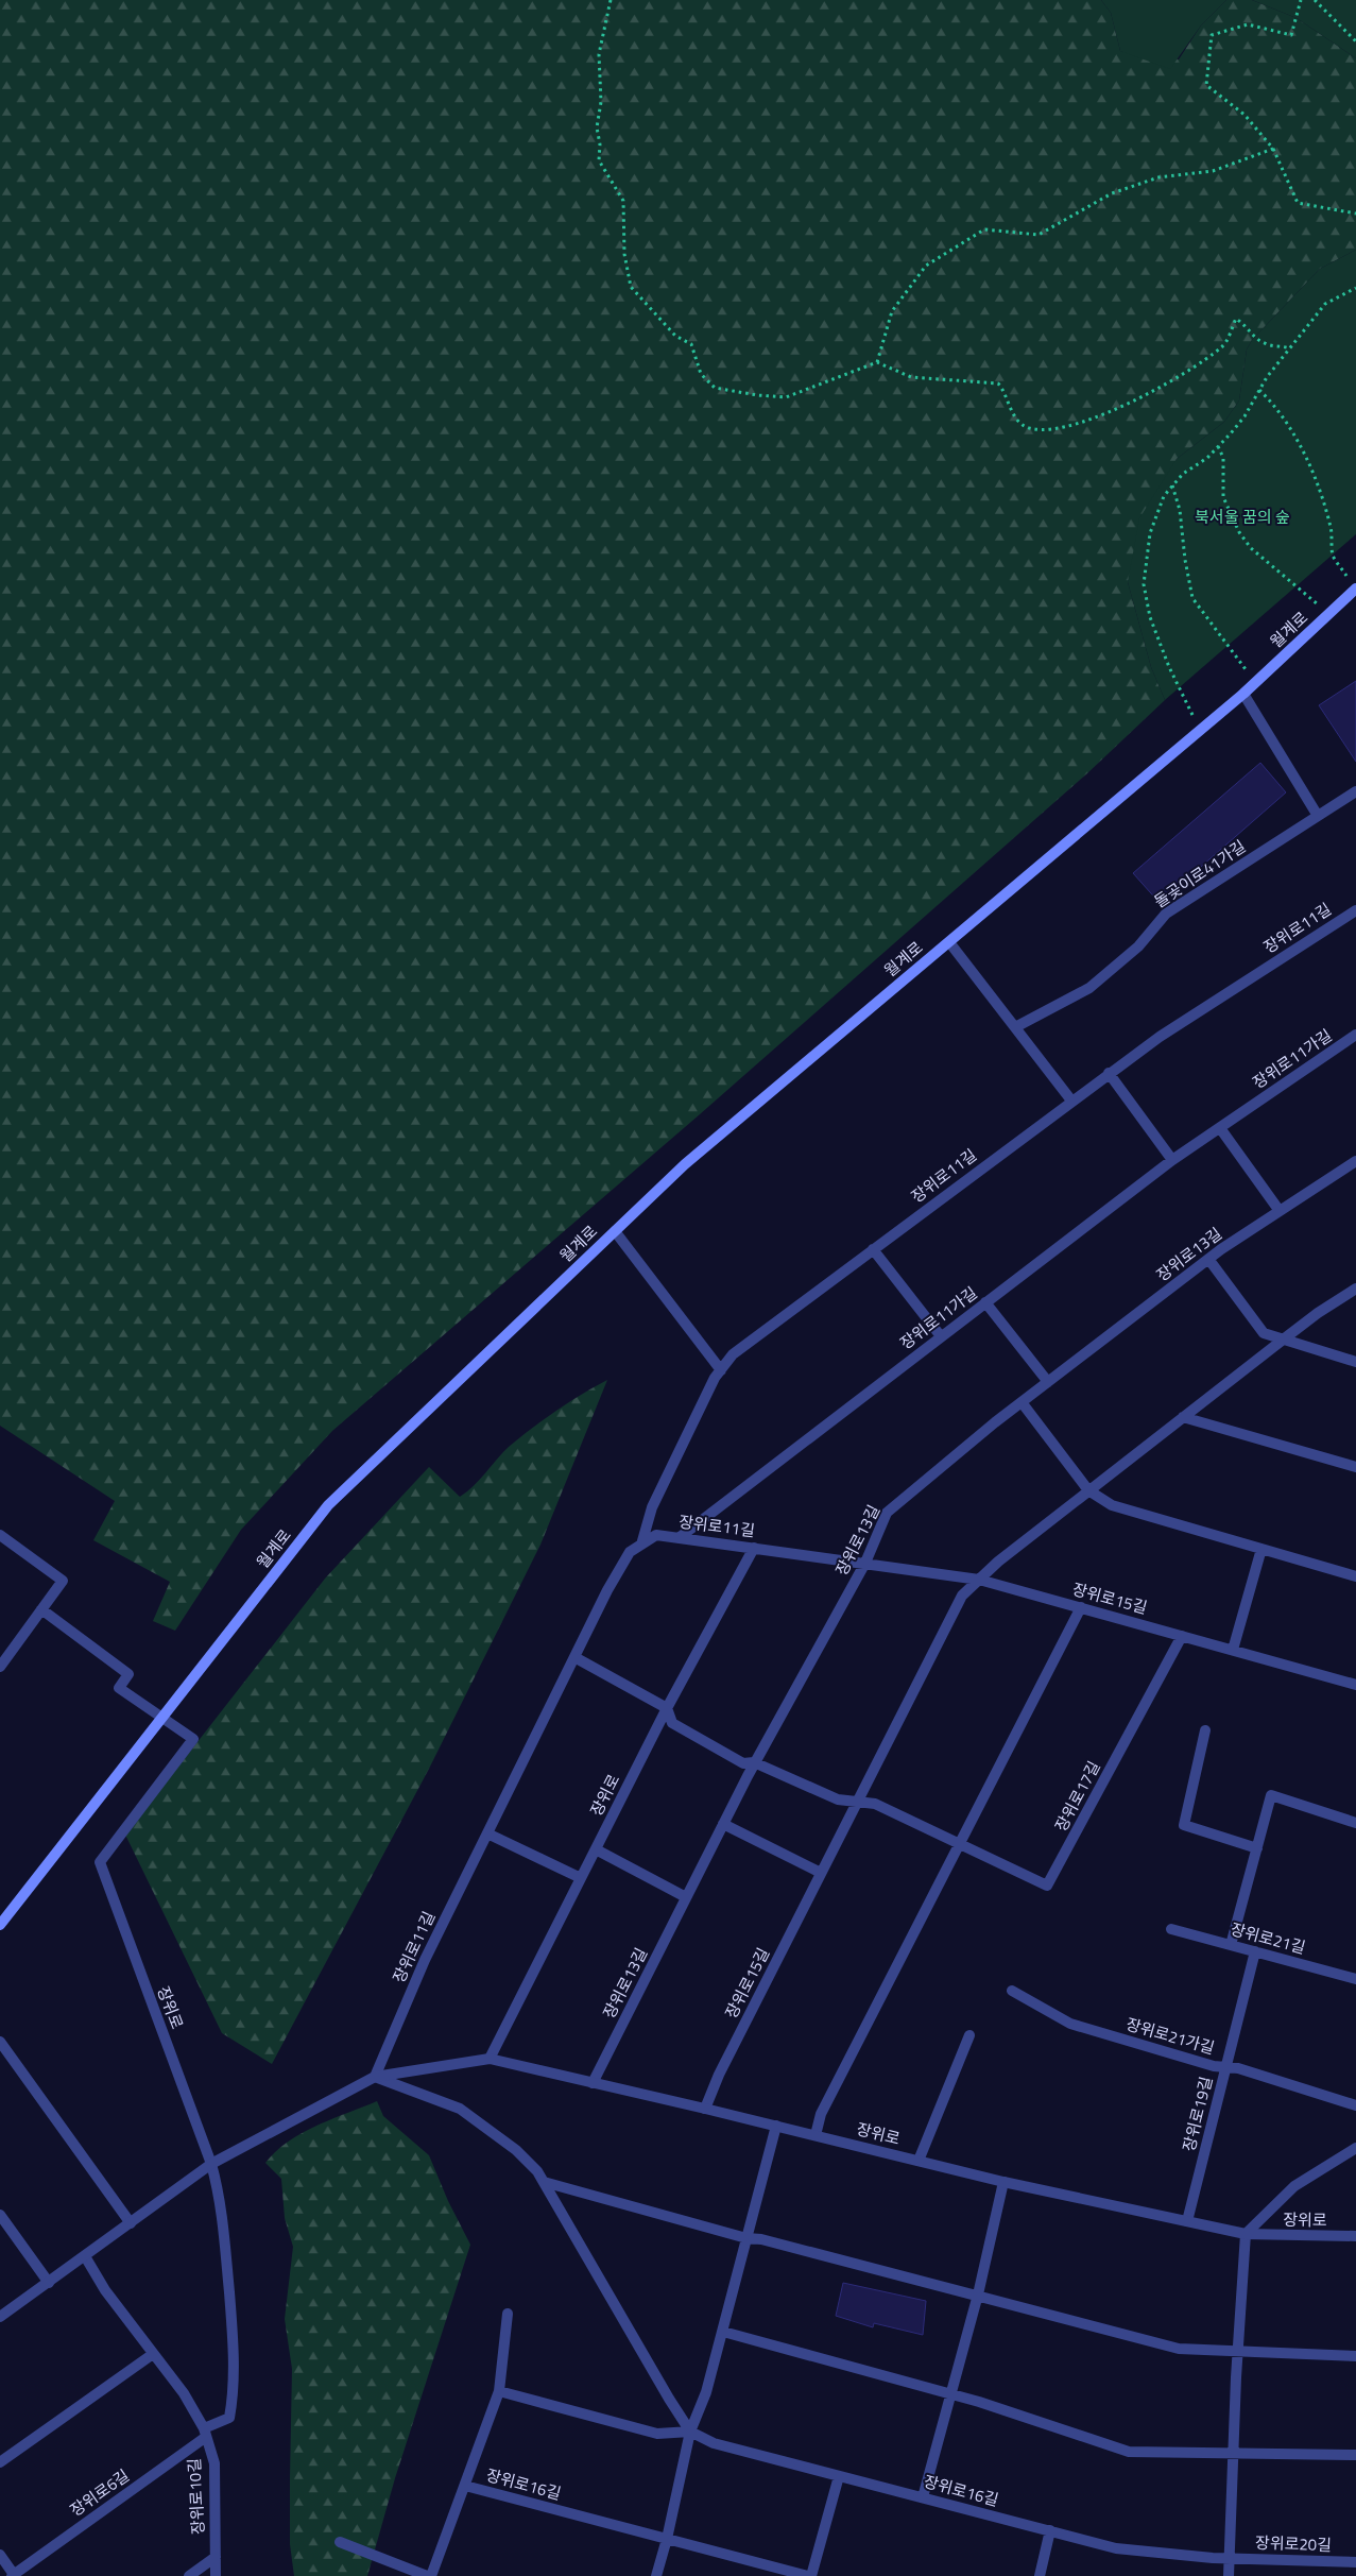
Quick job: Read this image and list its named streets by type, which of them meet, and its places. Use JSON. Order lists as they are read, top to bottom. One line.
{"streets":{"main road":["월계로"],"street":["돌곶이로41가길","장위로11길","장위로11가길","장위로13길","장위로15길","장위로","장위로17길","장위로21길","장위로21가길","장위로19길","장위로16길","장위로6길","장위로10길","장위로20길"]},"crossings":[["월계로","장위로11길"],["장위로11길","장위로11가길"],["장위로11길","장위로13길"],["장위로11길","장위로15길"],["장위로11길","장위로"],["장위로13길","장위로"],["장위로15길","장위로"],["장위로15길","장위로17길"],["장위로","장위로19길"],["장위로","장위로6길"],["장위로","장위로10길"],["장위로21길","장위로19길"],["장위로21가길","장위로19길"],["장위로16길","장위로20길"],["장위로6길","장위로10길"]],"parks":["북서울 꿈의 숲"]}
